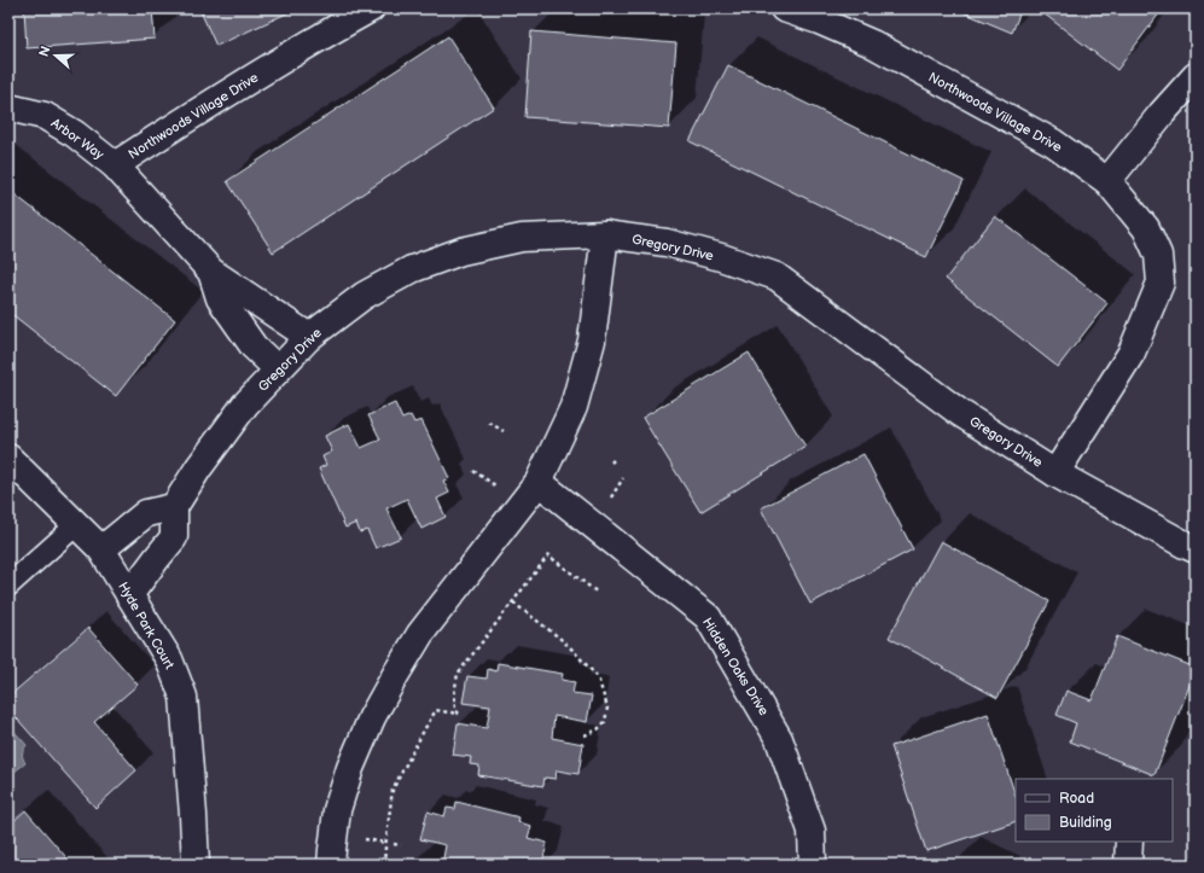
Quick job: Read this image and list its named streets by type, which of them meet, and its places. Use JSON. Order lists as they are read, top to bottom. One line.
{"streets":{"street":["Northwoods Village Drive","Arbor Way","Gregory Drive","Hyde Park Court","Hidden Oaks Drive"]},"crossings":[["Northwoods Village Drive","Arbor Way"],["Northwoods Village Drive","Gregory Drive"]],"legend":["Road","Building"],"north":"left"}
